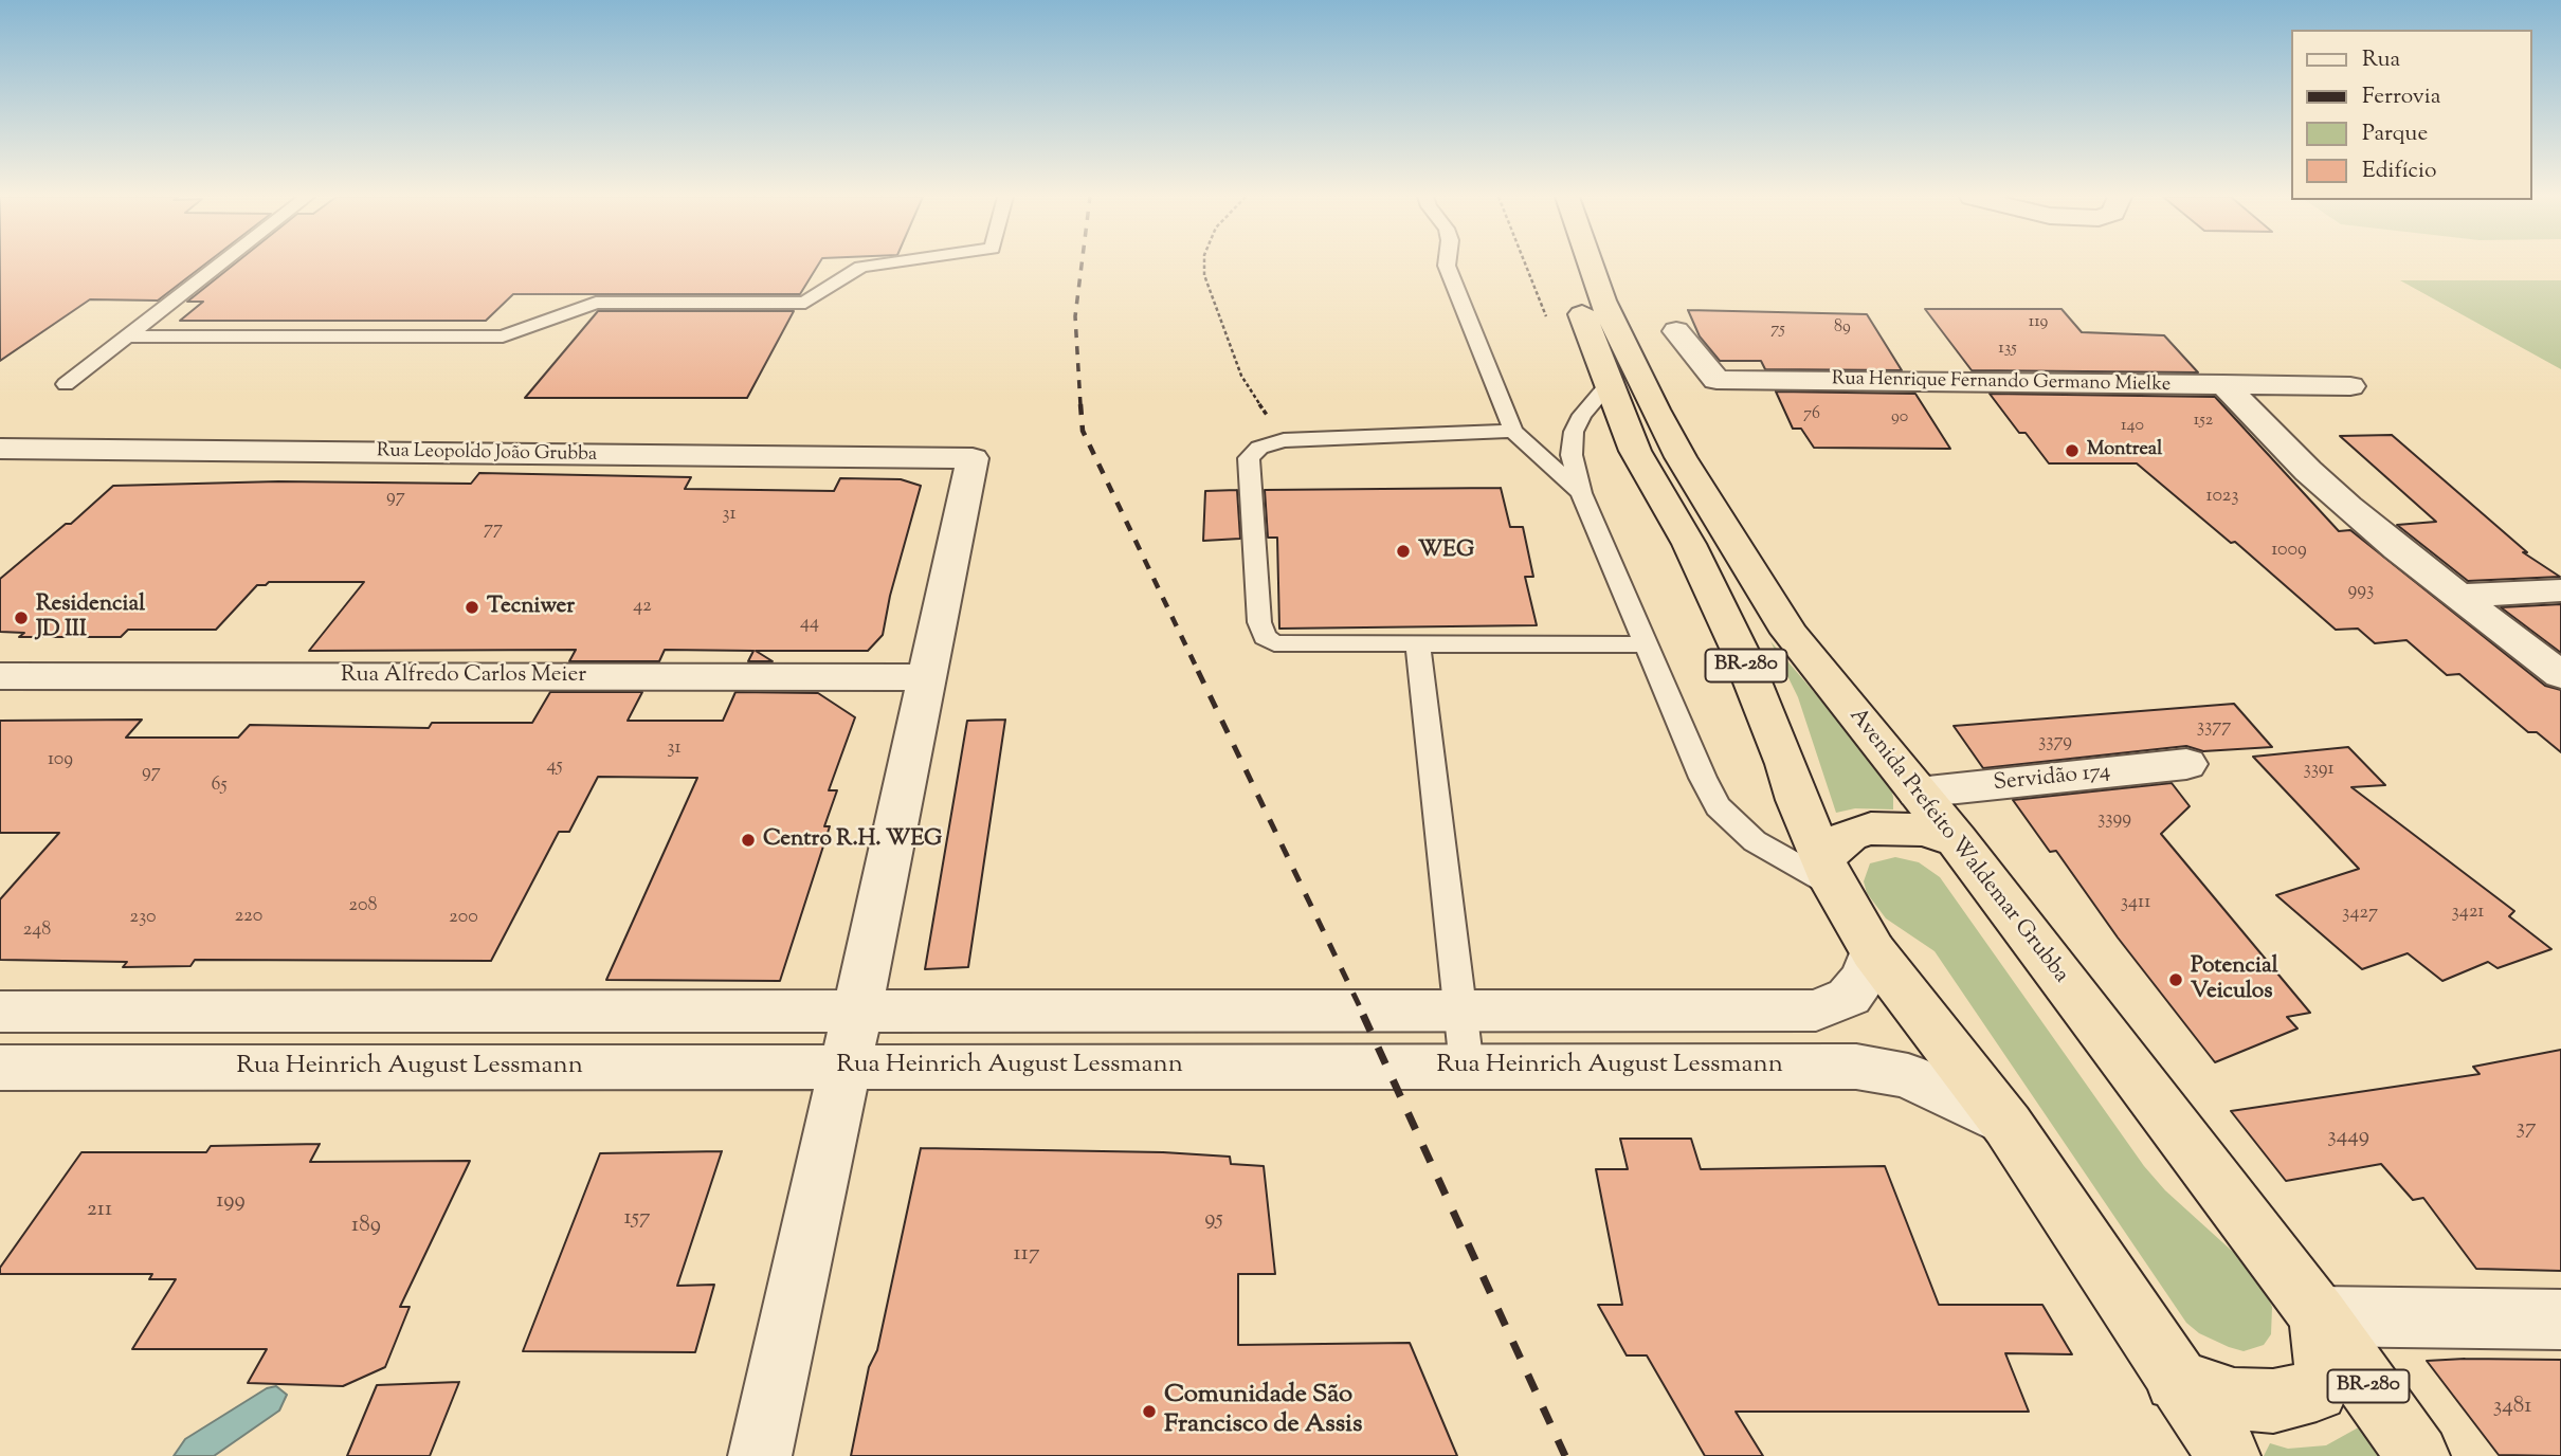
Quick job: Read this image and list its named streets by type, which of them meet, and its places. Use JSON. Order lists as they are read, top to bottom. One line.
{"streets":{"highway":["BR-280","Avenida Prefeito Waldemar Grubba"],"street":["Rua Henrique Fernando Germano Mielke","Rua Leopoldo João Grubba","Rua Alfredo Carlos Meier","Servidão 174","Rua Heinrich August Lessmann"]},"crossings":[["Rua Leopoldo João Grubba","Rua Alfredo Carlos Meier"],["BR-280","Rua Heinrich August Lessmann"],["Servidão 174","Avenida Prefeito Waldemar Grubba"]],"places":["Montreal","WEG","Tecniwer","Residencial JD III","Centro R.H. WEG","Potencial Veiculos","Comunidade São Francisco de Assis"],"house_numbers":["119","89","75","135","76","90","152","140","1023","97","31","77","1009","993","42","44","3377","3379","31","109","45","3391","97","65","3399","3411","208","3421","3427","220","230","200","248","37","3449","199","211","157","95","189","117","3481"],"legend":["Rua","Ferrovia","Parque","Edifício"]}
